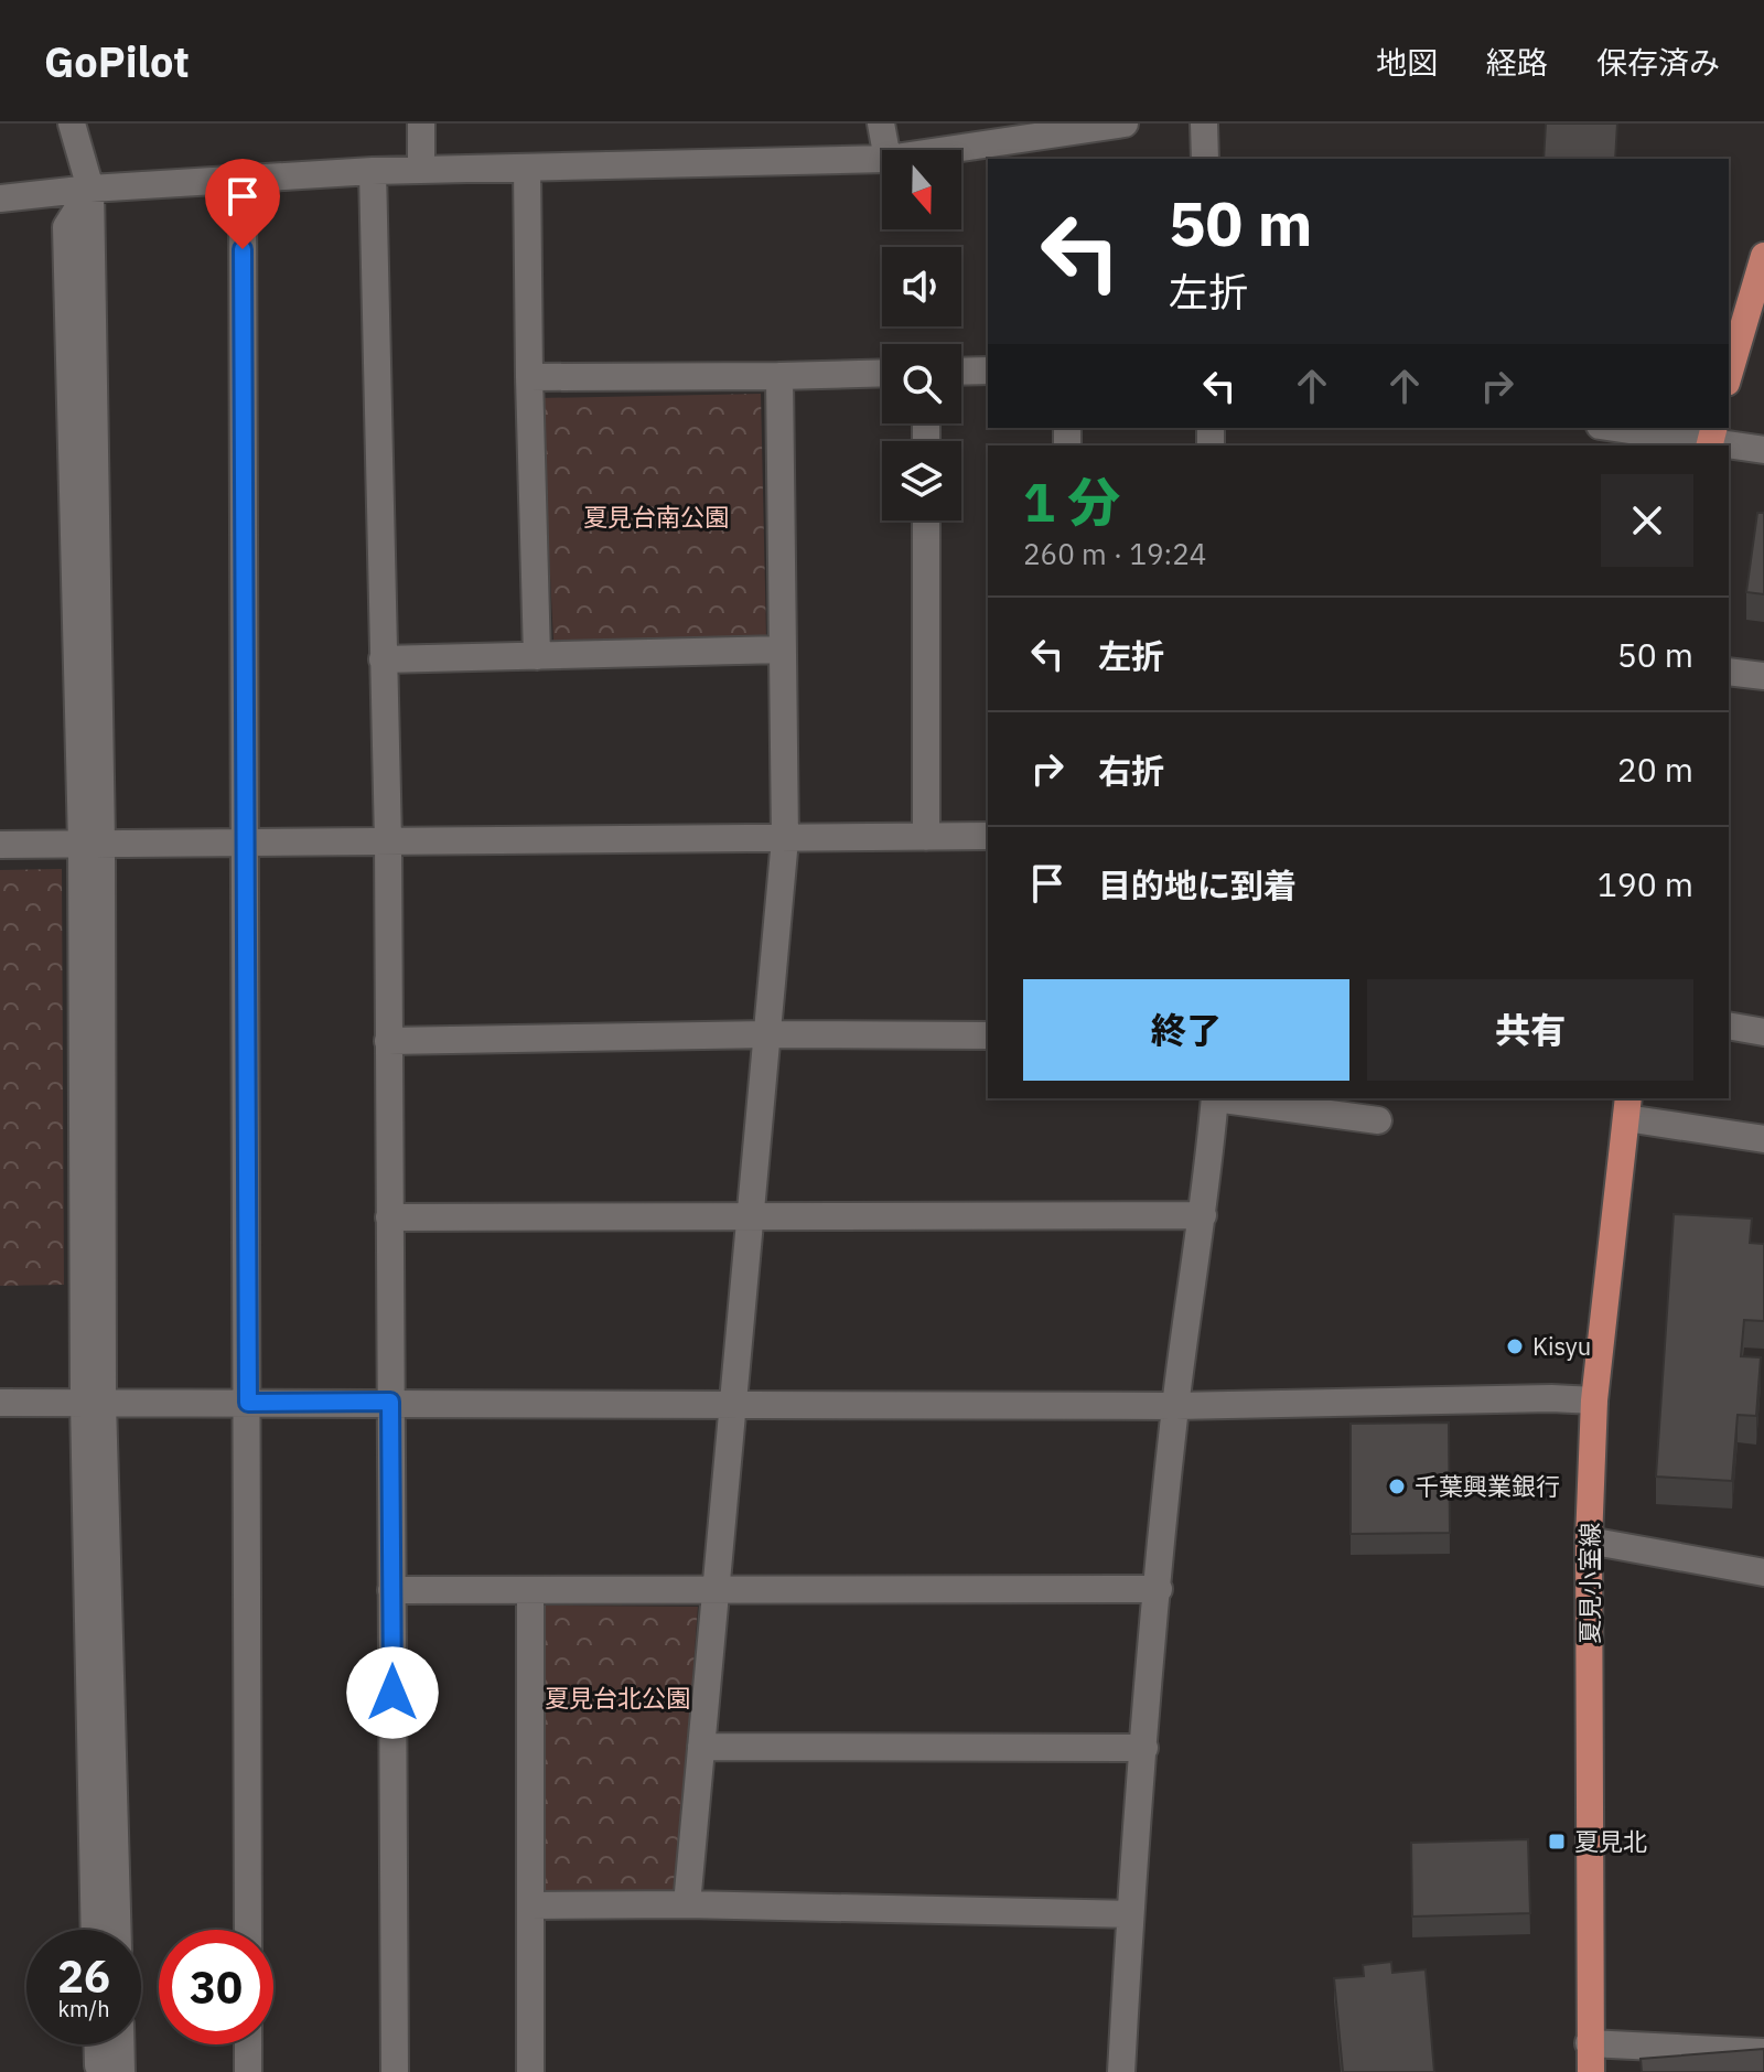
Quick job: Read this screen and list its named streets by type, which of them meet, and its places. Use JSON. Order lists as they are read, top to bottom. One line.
{"streets":{"main road":["夏見小室線"]},"parks":["夏見台南公園","夏見台北公園"],"places":{"other":["Kisyu","千葉興業銀行"],"transit":["夏見北"]},"north":"bottom","page":{"header":"GoPilot","nav":["地図","経路","保存済み"],"turn":["50 m","左折"],"heading":["1 分","260 m · 19:24"],"list":[{"name":"左折","value":"50 m"},{"name":"右折","value":"20 m"},{"name":"目的地に到着","value":"190 m"}],"buttons":["終了","共有"],"speed":"26 km/h","limit":"30"}}
